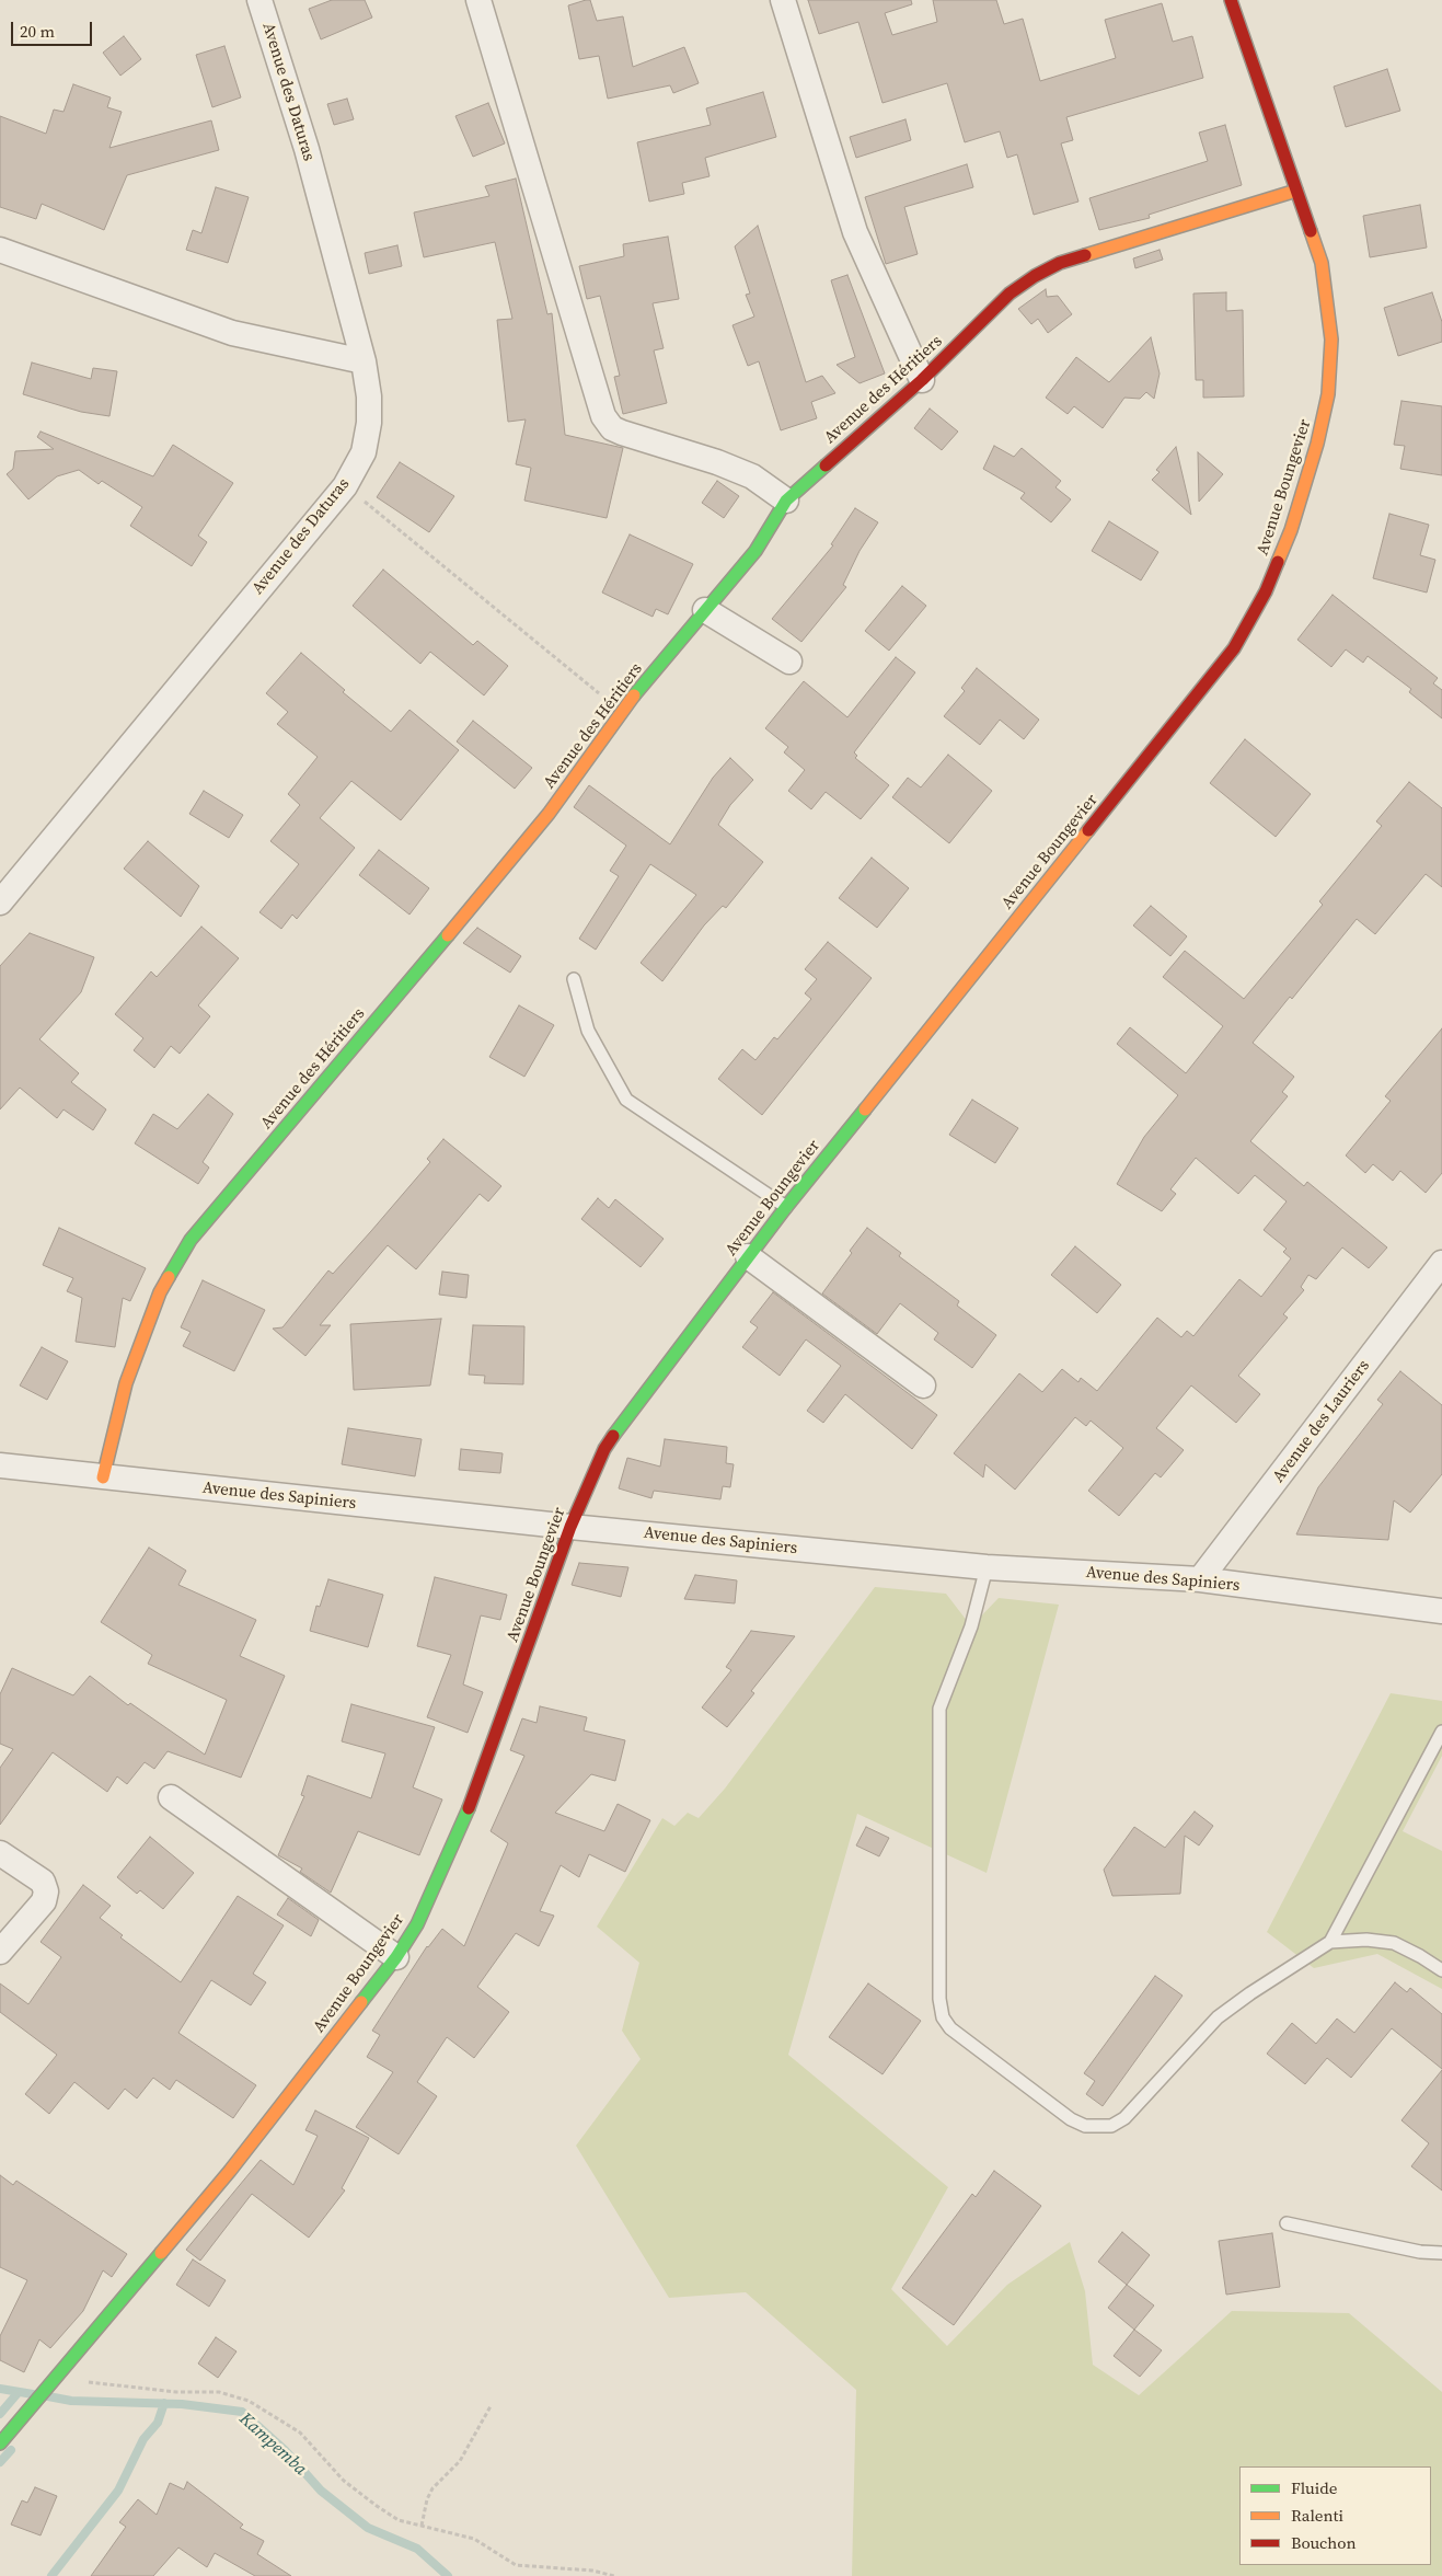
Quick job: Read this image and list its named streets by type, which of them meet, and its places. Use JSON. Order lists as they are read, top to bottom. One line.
{"streets":{"street":["Avenue des Daturas","Avenue des Héritiers","Avenue Boungevier","Avenue des Lauriers","Avenue des Sapiniers"]},"crossings":[["Avenue des Héritiers","Avenue Boungevier"],["Avenue des Héritiers","Avenue des Sapiniers"],["Avenue Boungevier","Avenue des Sapiniers"],["Avenue des Lauriers","Avenue des Sapiniers"]],"water":["Kampemba"],"legend":["Fluide","Ralenti","Bouchon"],"scale_bar":"20 m"}
